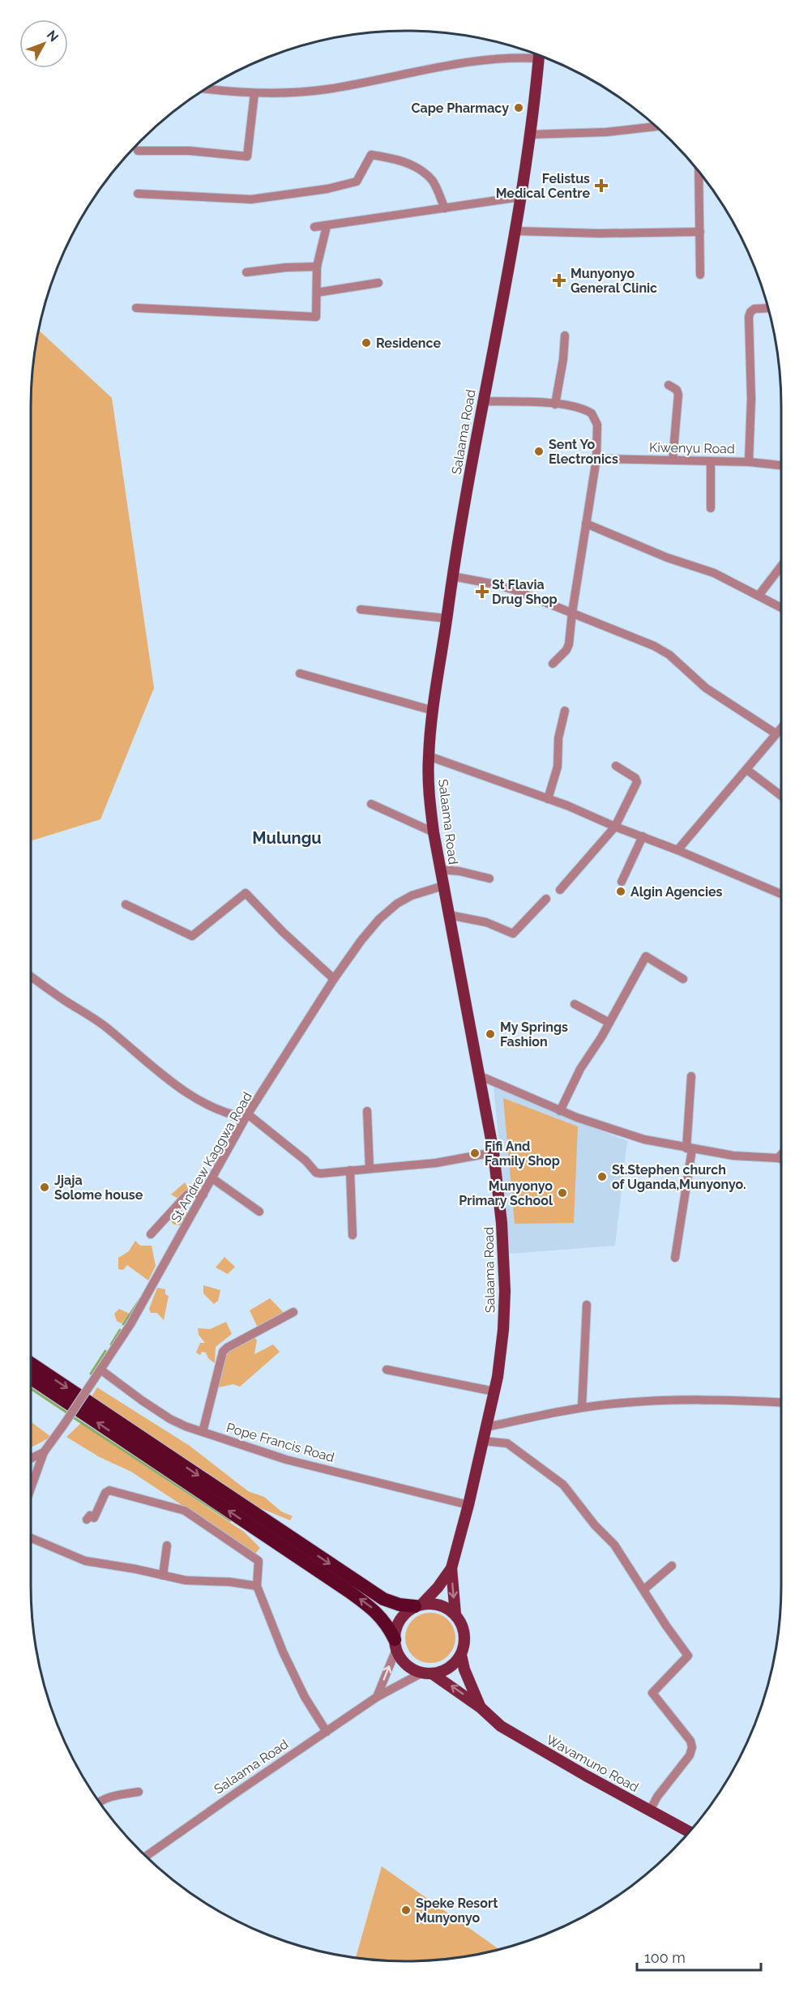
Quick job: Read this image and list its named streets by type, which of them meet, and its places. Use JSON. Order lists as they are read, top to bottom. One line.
{"streets":{"main road":["Salaama Road","Wavamuno Road"],"street":["Kiwenyu Road","St Andrew Kaggwa Road","Pope Francis Road"]},"crossings":[["Salaama Road","St Andrew Kaggwa Road"],["Salaama Road","Pope Francis Road"],["Salaama Road","Wavamuno Road"],["St Andrew Kaggwa Road","Pope Francis Road"]],"districts":["Mulungu"],"places":{"other":["Cape Pharmacy","Residence","Sent Yo Electronics","Algin Agencies","My Springs Fashion","Fifi And Family Shop","St.Stephen church of Uganda,Munyonyo.","Jjaja Solome house","Munyonyo Primary School","Speke Resort Munyonyo"],"health":["Felistus Medical Centre","Munyonyo General Clinic","St Flavia Drug Shop"]},"scale_bar":"100 m","north":"top right"}
